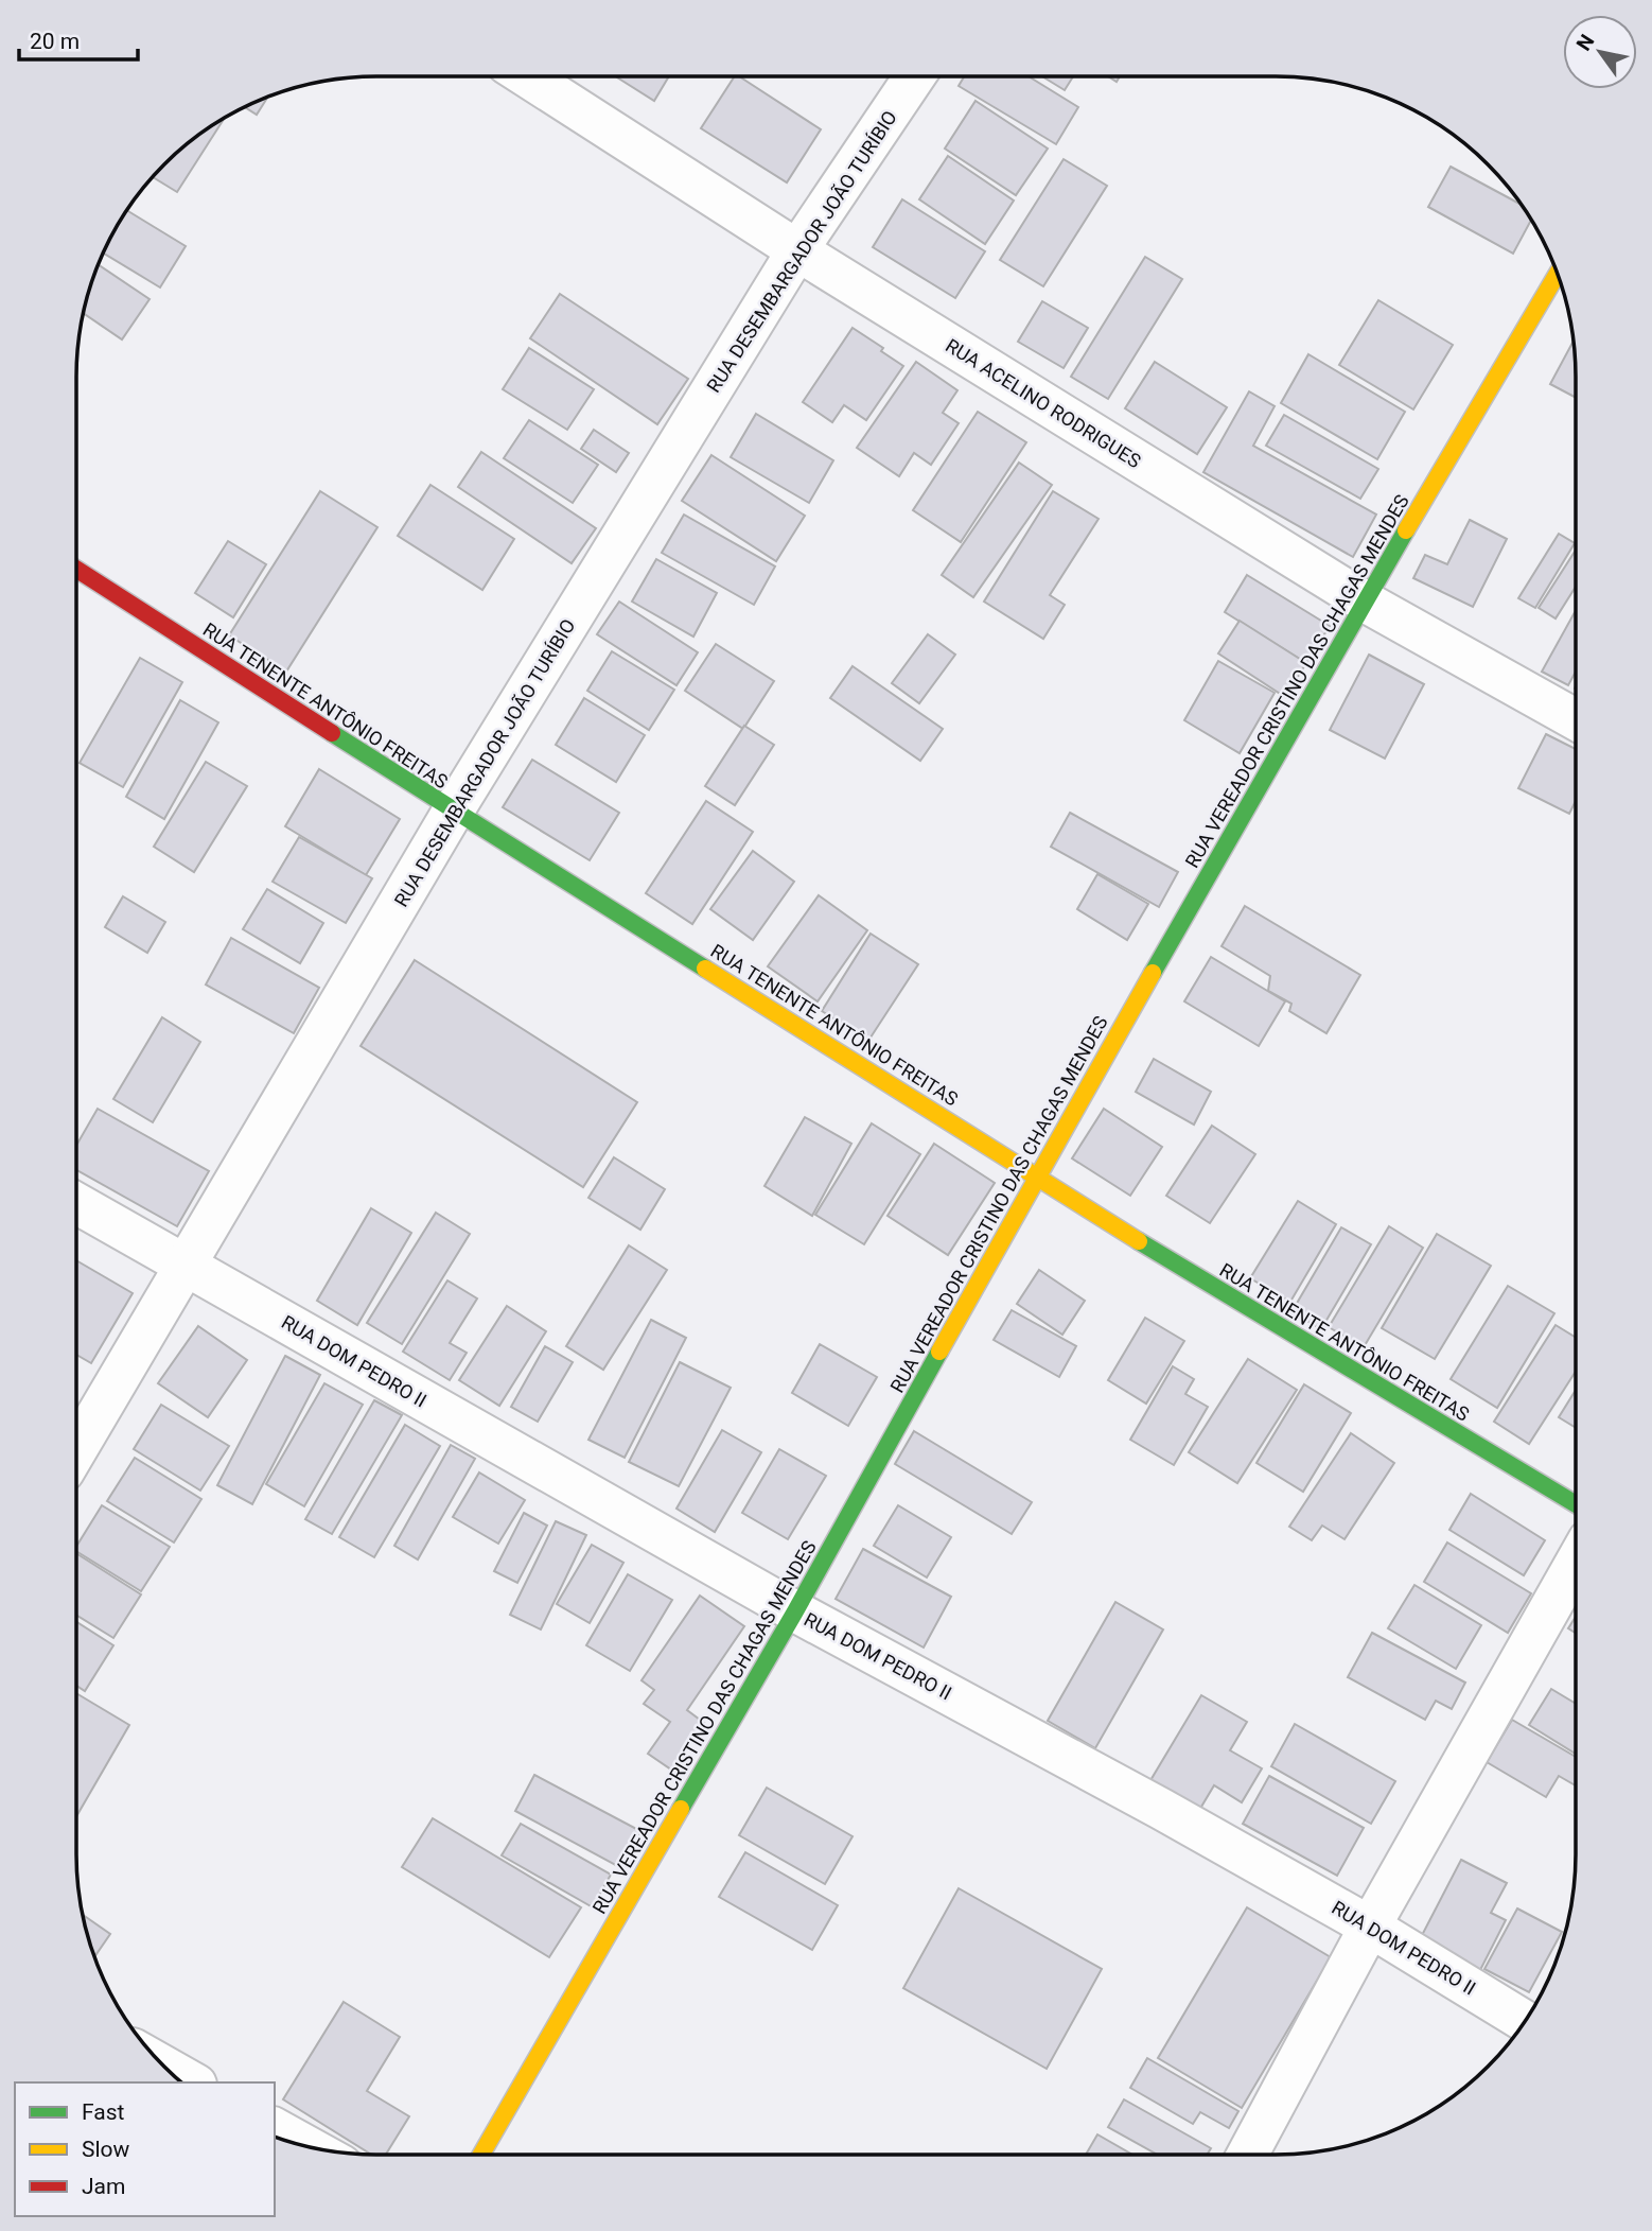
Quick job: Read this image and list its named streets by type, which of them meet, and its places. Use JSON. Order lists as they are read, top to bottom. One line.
{"streets":{"street":["RUA DESEMBARGADOR JOÃO TURÍBIO","RUA ACELINO RODRIGUES","RUA VEREADOR CRISTINO DAS CHAGAS MENDES","RUA TENENTE ANTÔNIO FREITAS","RUA DOM PEDRO II"]},"crossings":[["RUA DESEMBARGADOR JOÃO TURÍBIO","RUA ACELINO RODRIGUES"],["RUA DESEMBARGADOR JOÃO TURÍBIO","RUA TENENTE ANTÔNIO FREITAS"],["RUA DESEMBARGADOR JOÃO TURÍBIO","RUA DOM PEDRO II"],["RUA ACELINO RODRIGUES","RUA VEREADOR CRISTINO DAS CHAGAS MENDES"],["RUA VEREADOR CRISTINO DAS CHAGAS MENDES","RUA TENENTE ANTÔNIO FREITAS"],["RUA VEREADOR CRISTINO DAS CHAGAS MENDES","RUA DOM PEDRO II"]],"legend":["Fast","Slow","Jam"],"scale_bar":"20 m","north":"top left"}
